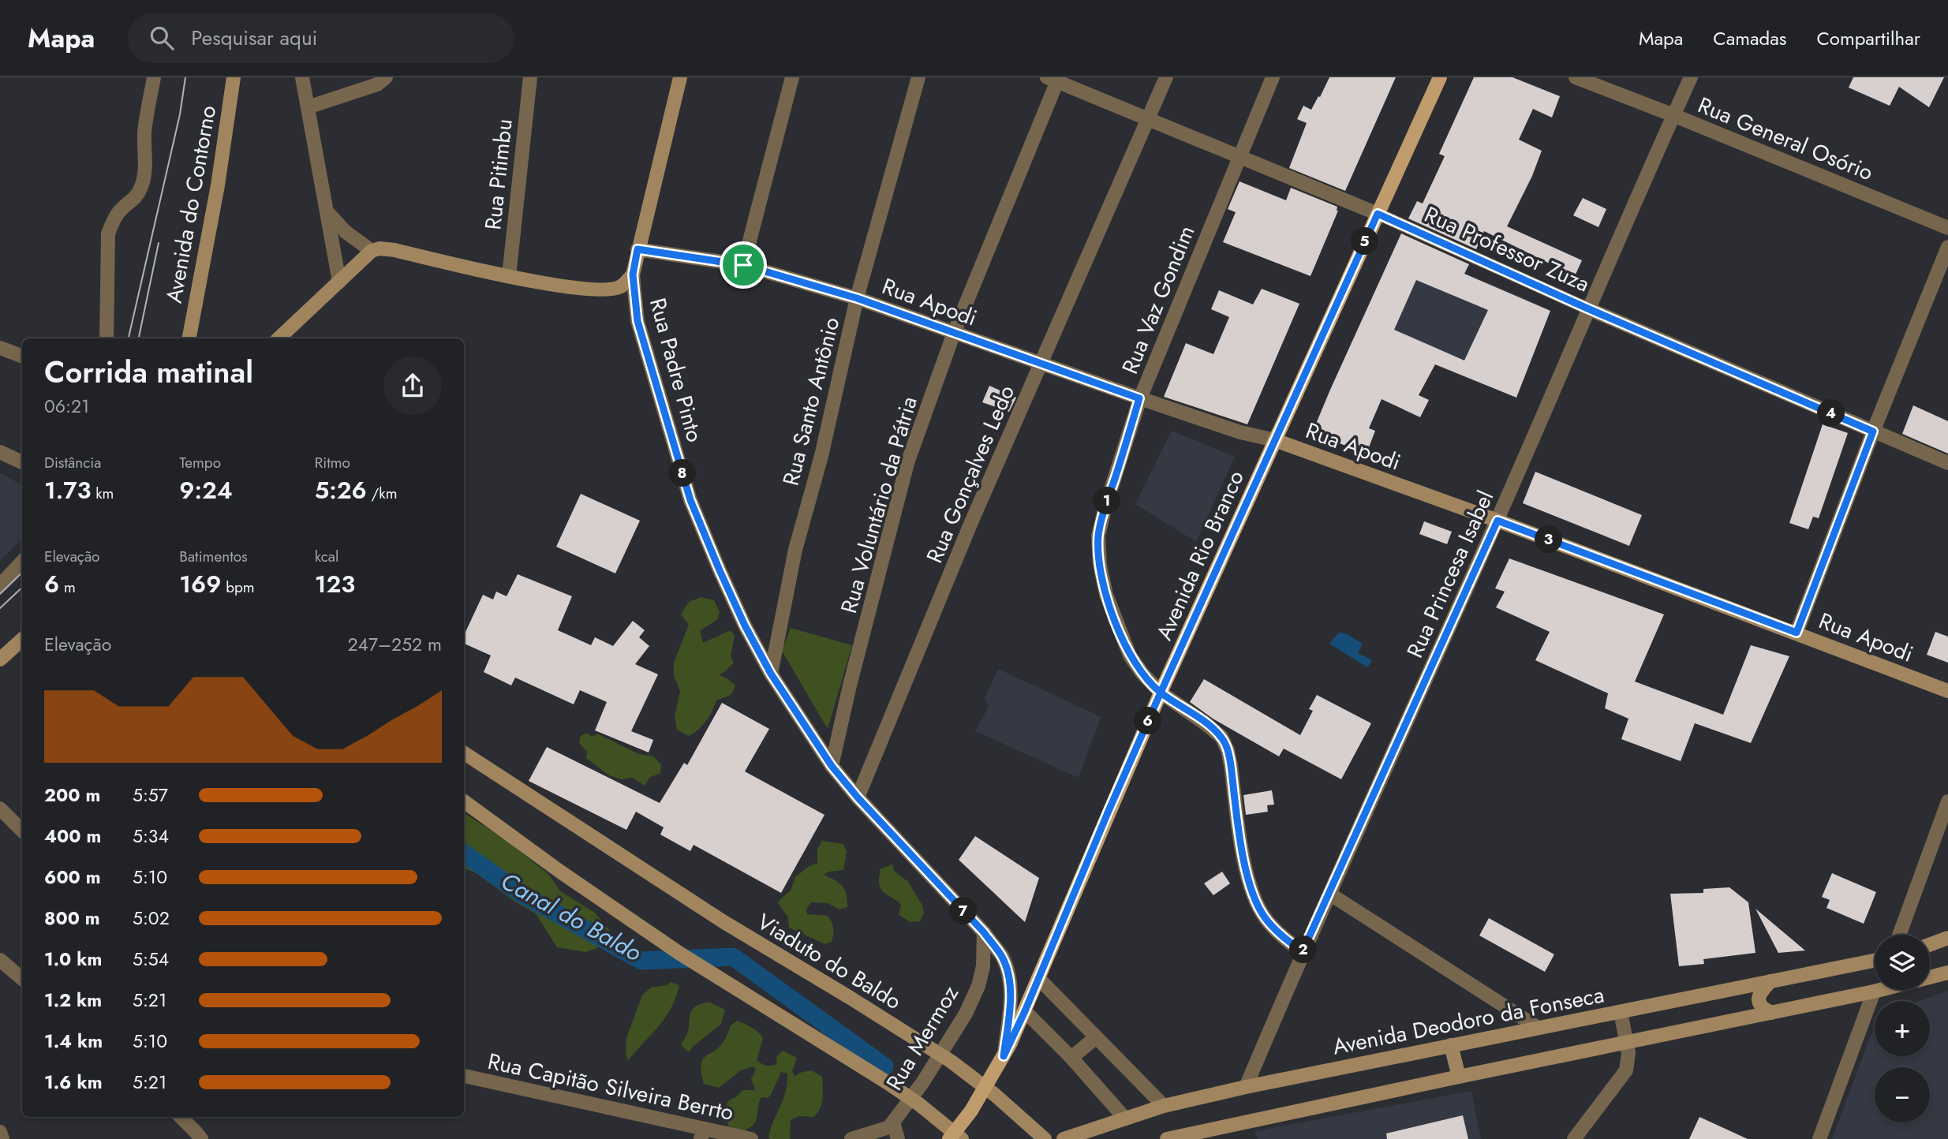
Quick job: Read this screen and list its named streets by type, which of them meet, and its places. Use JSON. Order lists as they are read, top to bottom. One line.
{"streets":{"main road":["Avenida do Contorno","Rua Apodi","Rua Padre Pinto","Avenida Rio Branco","Viaduto do Baldo","Avenida Deodoro da Fonseca"],"street":["Rua General Osório","Rua Pitimbu","Rua Professor Zuza","Rua Vaz Gondim","Rua Santo Antônio","Rua Gonçalves Ledo","Rua Voluntário da Pátria","Rua Princesa Isabel","Rua Mermoz","Rua Capitão Silveira Berrto"]},"crossings":[["Rua General Osório","Rua Princesa Isabel"],["Rua Professor Zuza","Rua Vaz Gondim"],["Rua Professor Zuza","Rua Gonçalves Ledo"],["Rua Professor Zuza","Rua Voluntário da Pátria"],["Rua Professor Zuza","Avenida Rio Branco"],["Rua Professor Zuza","Rua Princesa Isabel"],["Rua Vaz Gondim","Rua Apodi"],["Rua Vaz Gondim","Avenida Rio Branco"],["Rua Vaz Gondim","Rua Princesa Isabel"],["Rua Apodi","Rua Padre Pinto"],["Rua Apodi","Rua Santo Antônio"],["Rua Apodi","Rua Gonçalves Ledo"],["Rua Apodi","Rua Voluntário da Pátria"],["Rua Apodi","Avenida Rio Branco"],["Rua Apodi","Rua Princesa Isabel"],["Rua Padre Pinto","Rua Santo Antônio"],["Rua Padre Pinto","Rua Gonçalves Ledo"],["Rua Padre Pinto","Rua Voluntário da Pátria"],["Rua Princesa Isabel","Avenida Deodoro da Fonseca"]],"water":["Canal do Baldo"],"page":{"header":"Mapa","search":"Pesquisar aqui","nav":["Mapa","Camadas","Compartilhar"],"pins":["5","4","8","1","3","6","7","2"],"heading":["Corrida matinal","06:21"],"stats":[["Distância","1.73 km"],["Tempo","9:24"],["Ritmo","5:26 /km"],["Elevação","6 m"],["Batimentos","169 bpm"],["kcal","123"]],"chart":["Elevação","247–252 m"],"list":[{"name":"200 m","note":"5:57"},{"name":"400 m","note":"5:34"},{"name":"600 m","note":"5:10"},{"name":"800 m","note":"5:02"},{"name":"1.0 km","note":"5:54"},{"name":"1.2 km","note":"5:21"},{"name":"1.4 km","note":"5:10"},{"name":"1.6 km","note":"5:21"}],"map_buttons":["+","−"]}}
